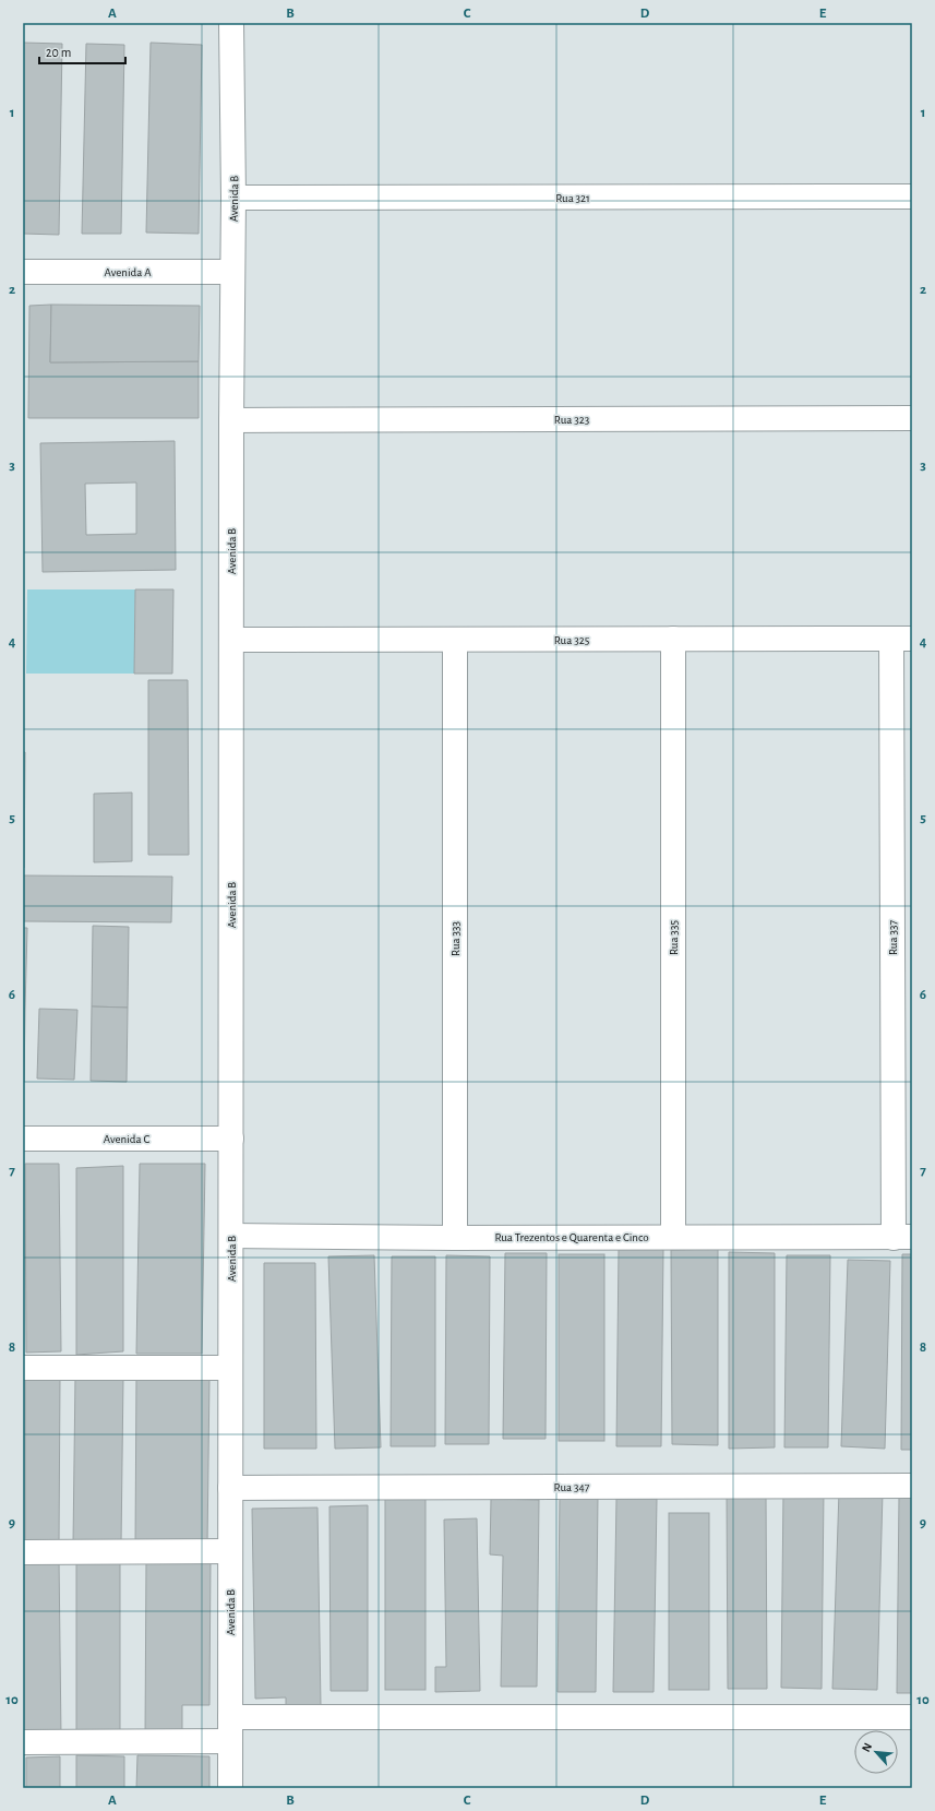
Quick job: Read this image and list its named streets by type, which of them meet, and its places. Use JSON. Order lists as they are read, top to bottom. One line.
{"streets":{"street":["Rua 321","Avenida B","Avenida A","Rua 323","Rua 325","Rua 335","Rua 337","Rua 333","Avenida C","Rua Trezentos e Quarenta e Cinco","Rua 347"]},"crossings":[["Rua 321","Avenida B"],["Avenida B","Avenida A"],["Avenida B","Rua 323"],["Avenida B","Rua 325"],["Avenida B","Avenida C"],["Avenida B","Rua Trezentos e Quarenta e Cinco"],["Avenida B","Rua 347"],["Rua 325","Rua 335"],["Rua 325","Rua 337"],["Rua 325","Rua 333"],["Rua 335","Rua Trezentos e Quarenta e Cinco"],["Rua 337","Rua Trezentos e Quarenta e Cinco"],["Rua 333","Rua Trezentos e Quarenta e Cinco"]],"scale_bar":"20 m","north":"top left","grid":{"columns":["A","B","C","D","E"],"rows":["1","2","3","4","5","6","7","8","9","10"]}}
